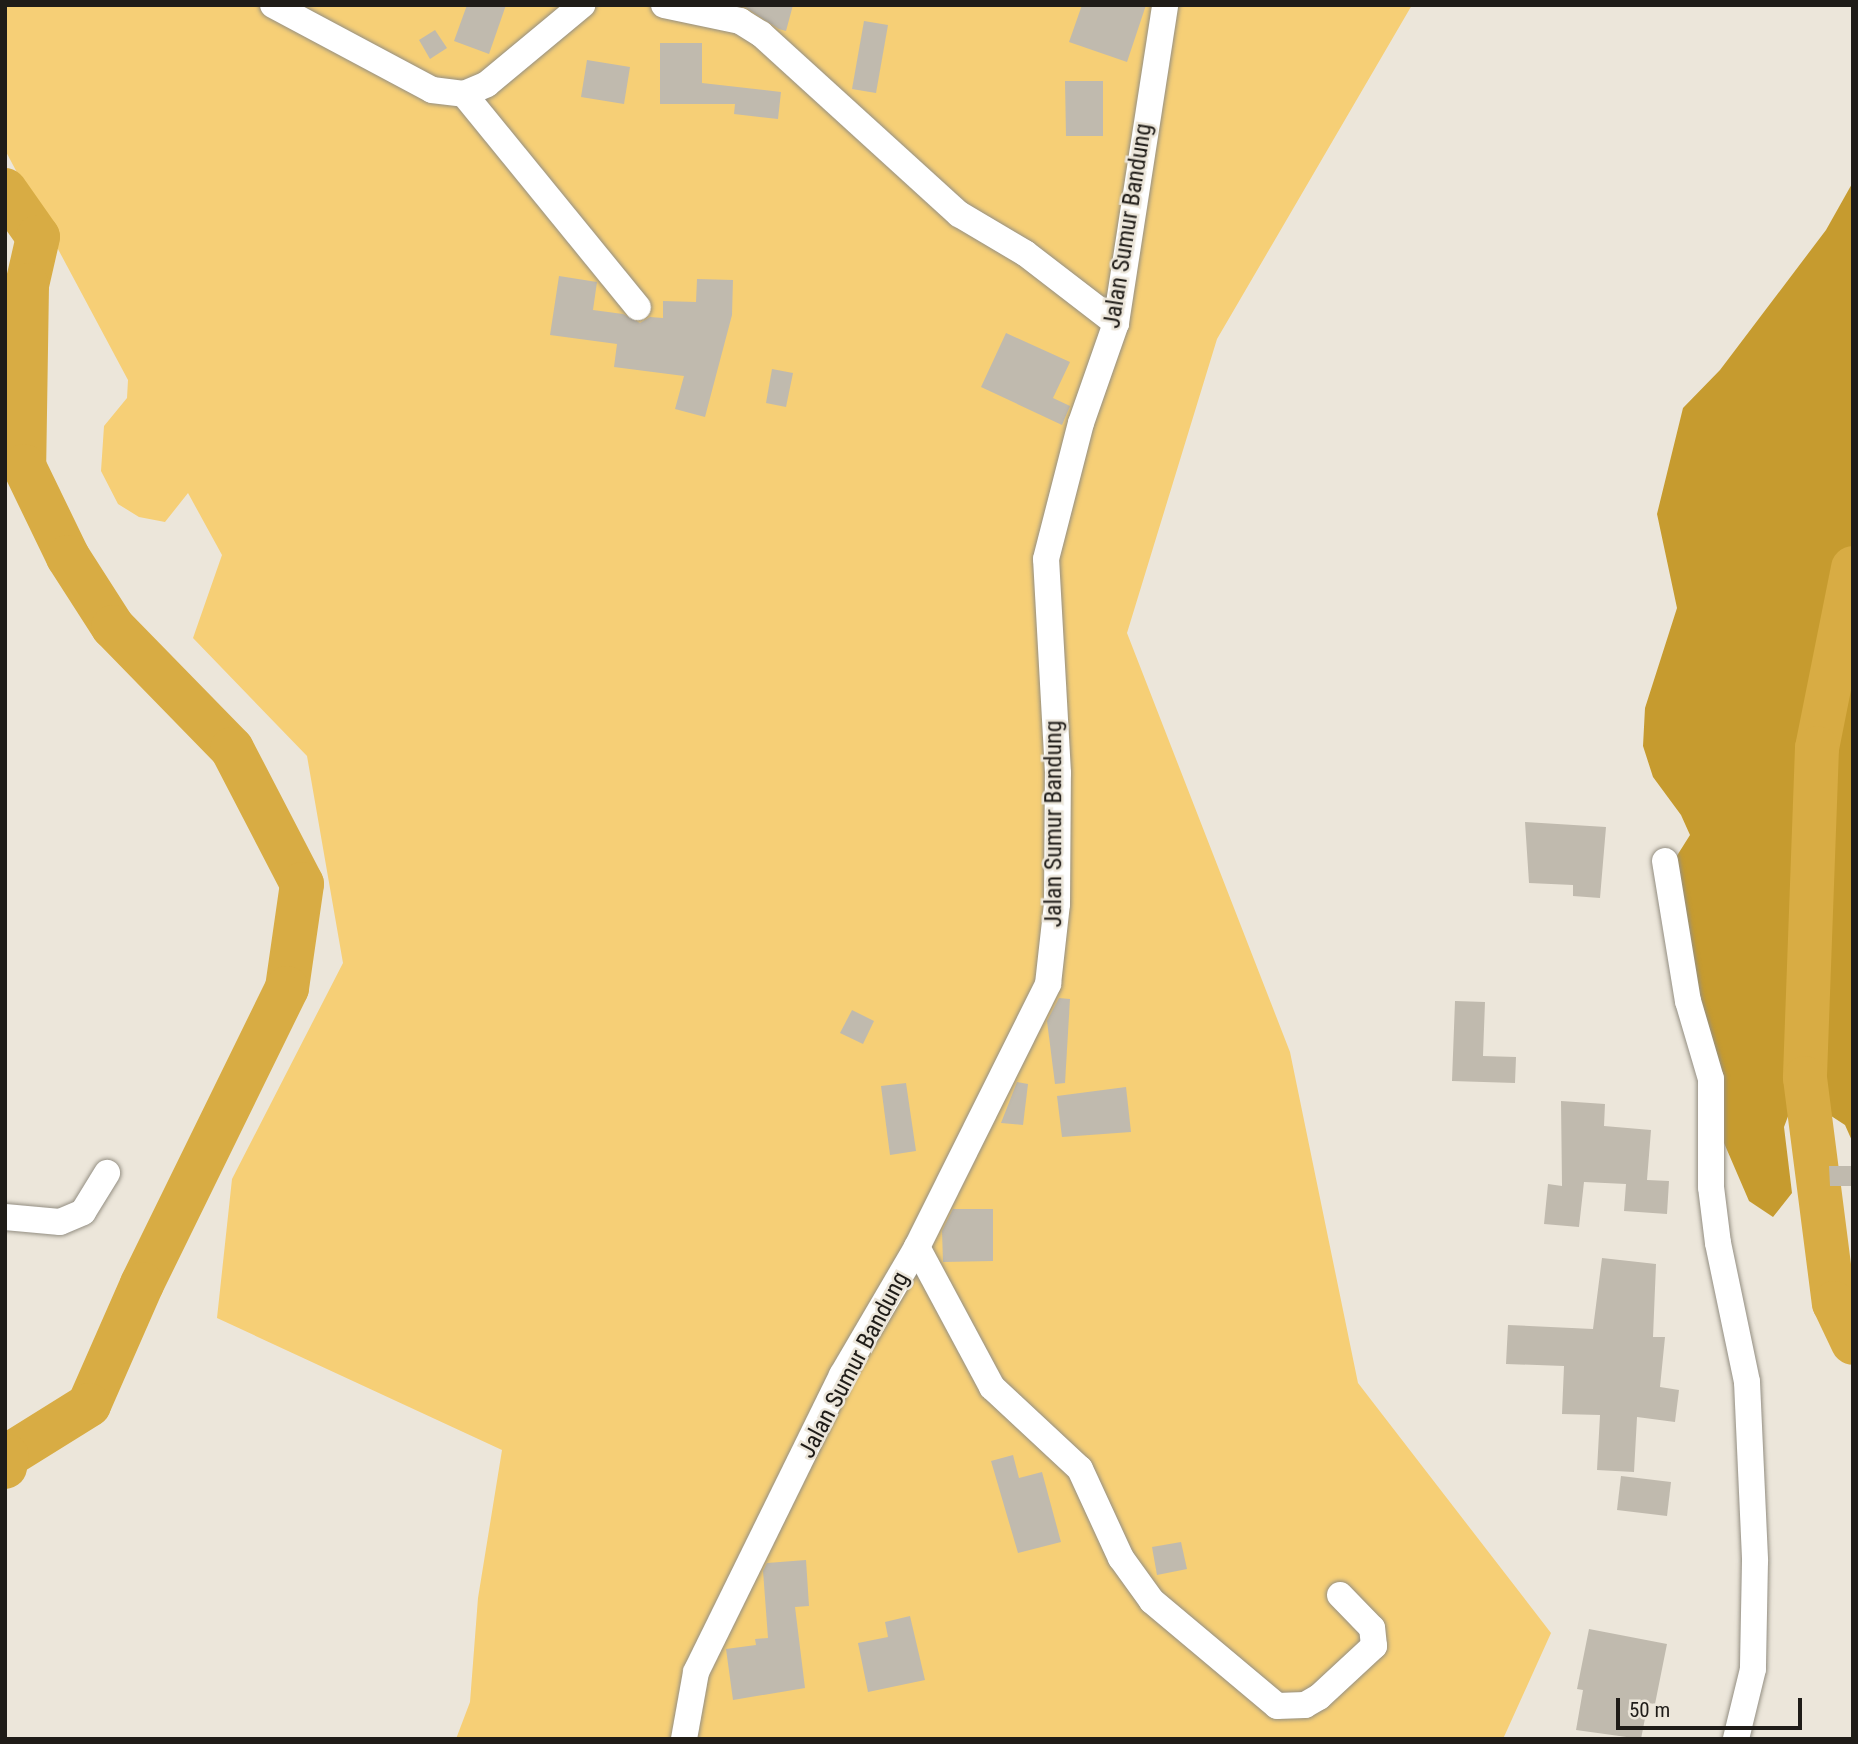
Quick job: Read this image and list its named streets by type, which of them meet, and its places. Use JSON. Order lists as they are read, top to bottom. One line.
{"streets":{"street":["Jalan Sumur Bandung"]},"scale_bar":"50 m"}
